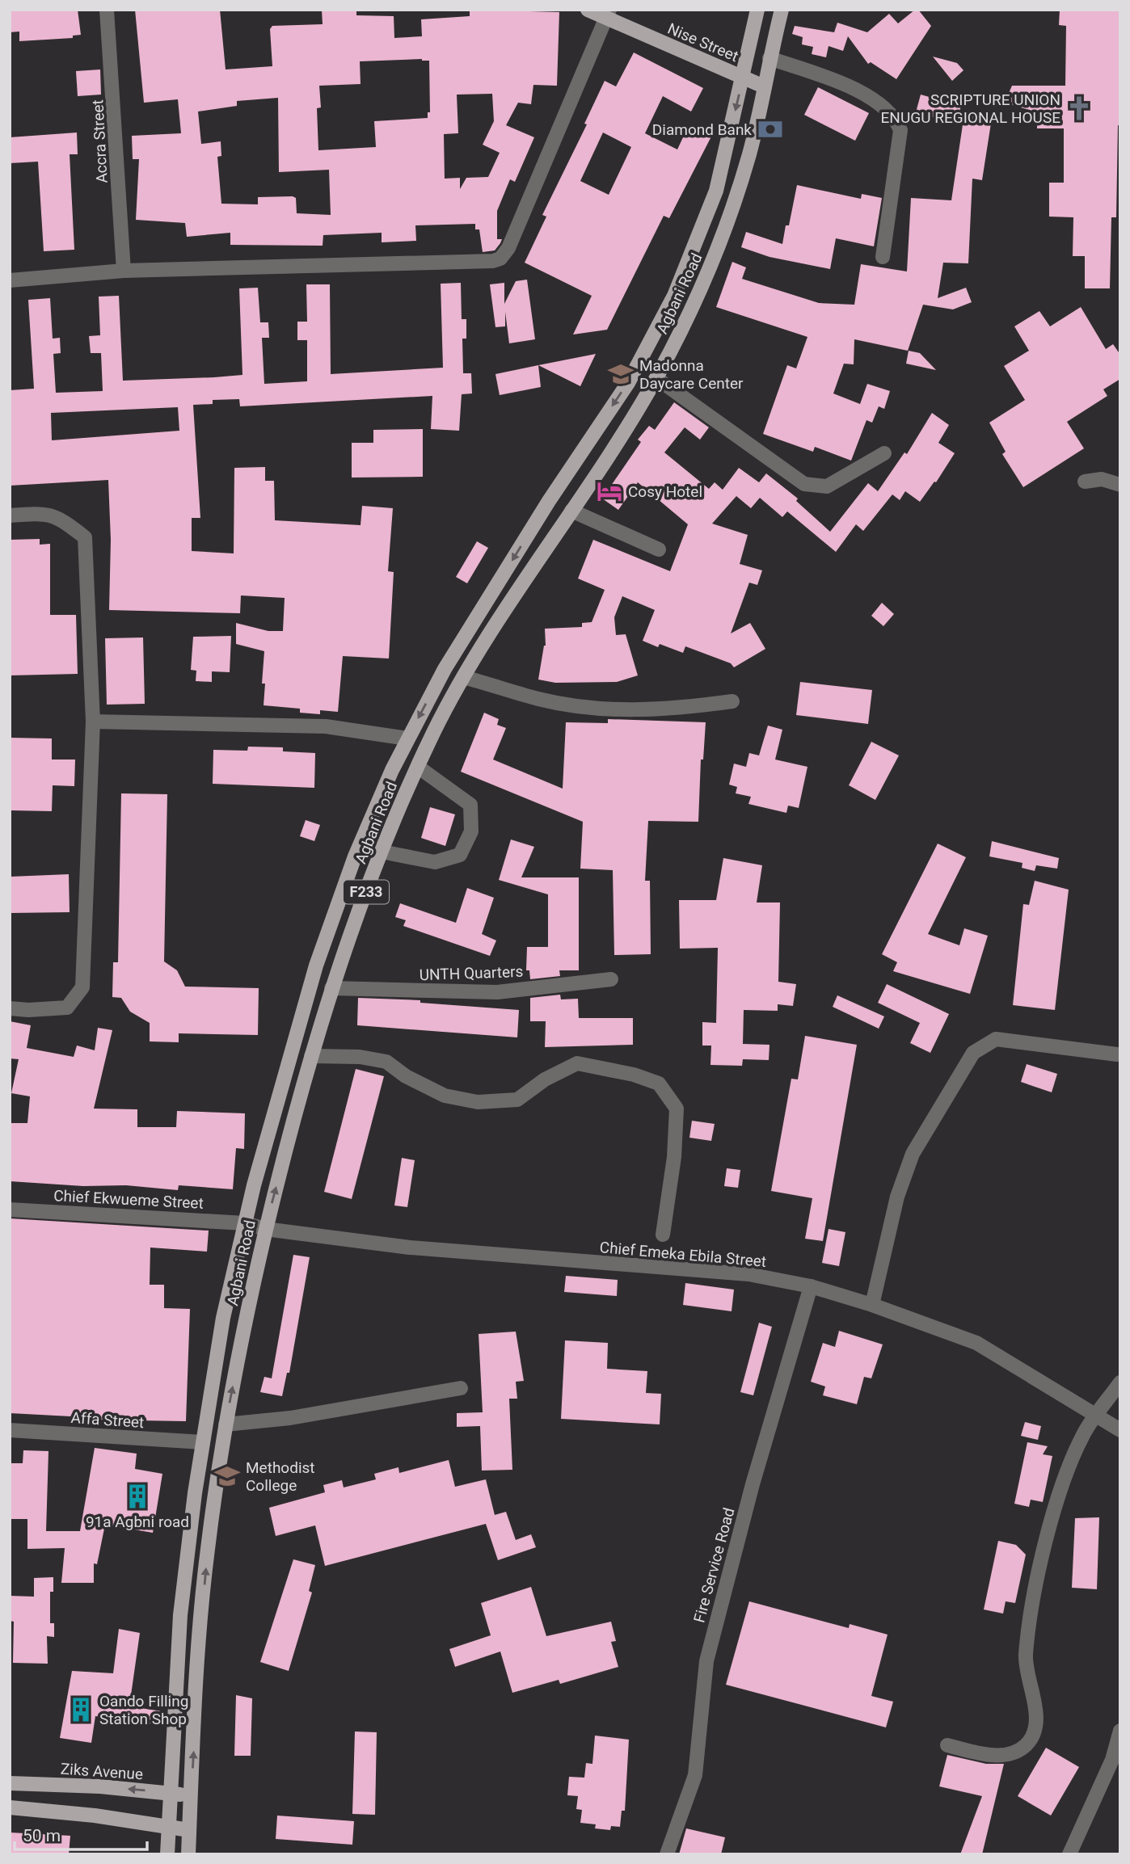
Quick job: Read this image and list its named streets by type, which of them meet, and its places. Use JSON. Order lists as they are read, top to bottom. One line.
{"streets":{"main road":["Nise Street","Agbani Road","F233","Ziks Avenue"],"street":["Accra Street","UNTH Quarters","Chief Ekwueme Street","Chief Emeka Ebila Street","Affa Street","Fire Service Road"]},"crossings":[["Nise Street","Agbani Road"],["Agbani Road","UNTH Quarters"],["Agbani Road","Chief Ekwueme Street"],["Agbani Road","Chief Emeka Ebila Street"],["Agbani Road","Affa Street"],["Agbani Road","Ziks Avenue"],["Chief Ekwueme Street","Chief Emeka Ebila Street"],["Chief Emeka Ebila Street","Fire Service Road"]],"places":{"church":["SCRIPTURE UNION ENUGU REGIONAL HOUSE"],"bank":["Diamond Bank"],"school or university":["Madonna Daycare Center","Methodist College"],"hotel":["Cosy Hotel"],"building":["91a Agbni road","Oando Filling Station Shop"]},"scale_bar":"50 m"}
